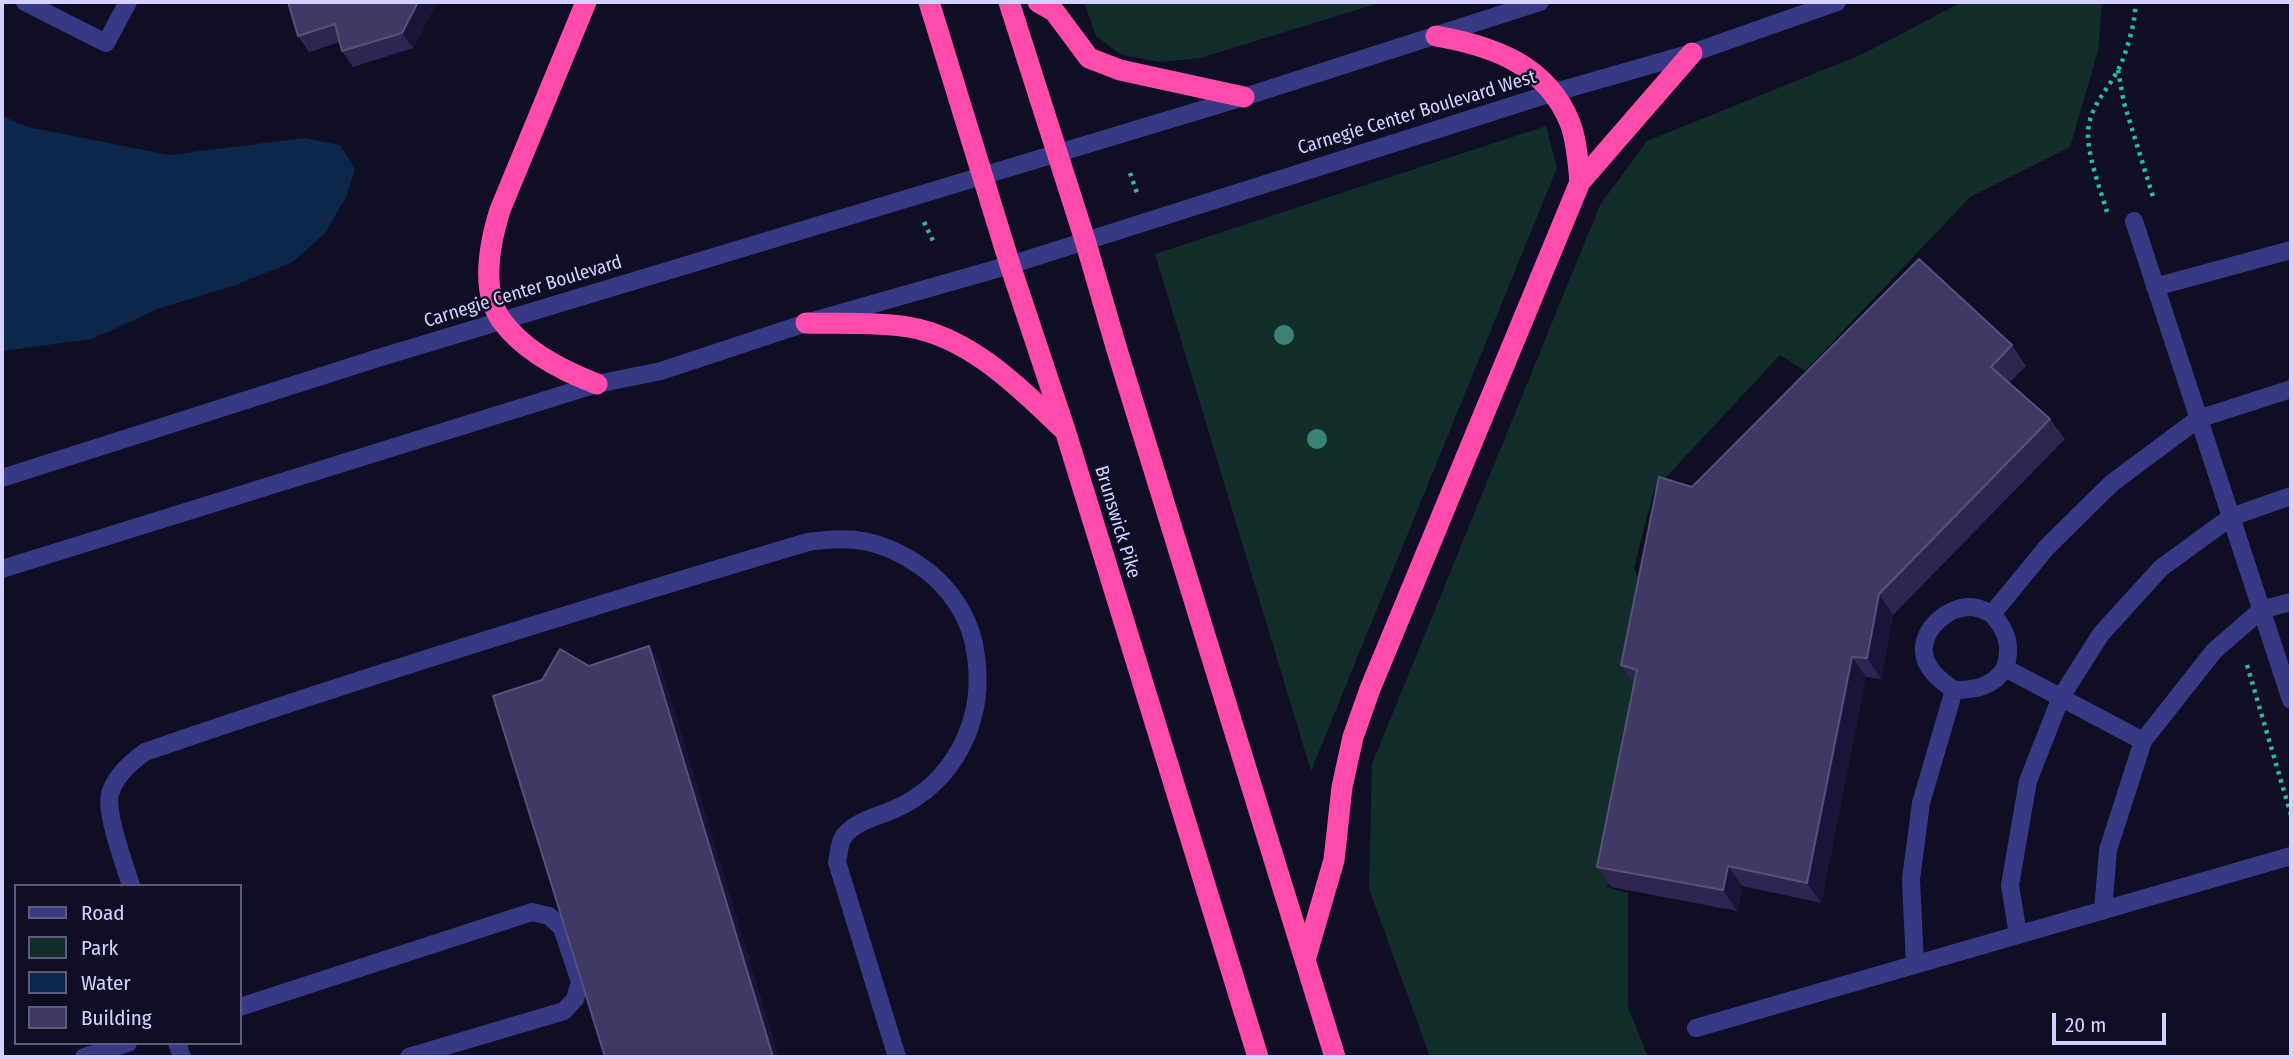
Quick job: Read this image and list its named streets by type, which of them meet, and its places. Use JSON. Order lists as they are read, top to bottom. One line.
{"streets":{"highway":["Brunswick Pike"],"street":["Carnegie Center Boulevard West","Carnegie Center Boulevard"]},"crossings":[["Carnegie Center Boulevard West","Brunswick Pike"],["Carnegie Center Boulevard","Brunswick Pike"]],"legend":["Road","Park","Water","Building"],"scale_bar":"20 m"}
